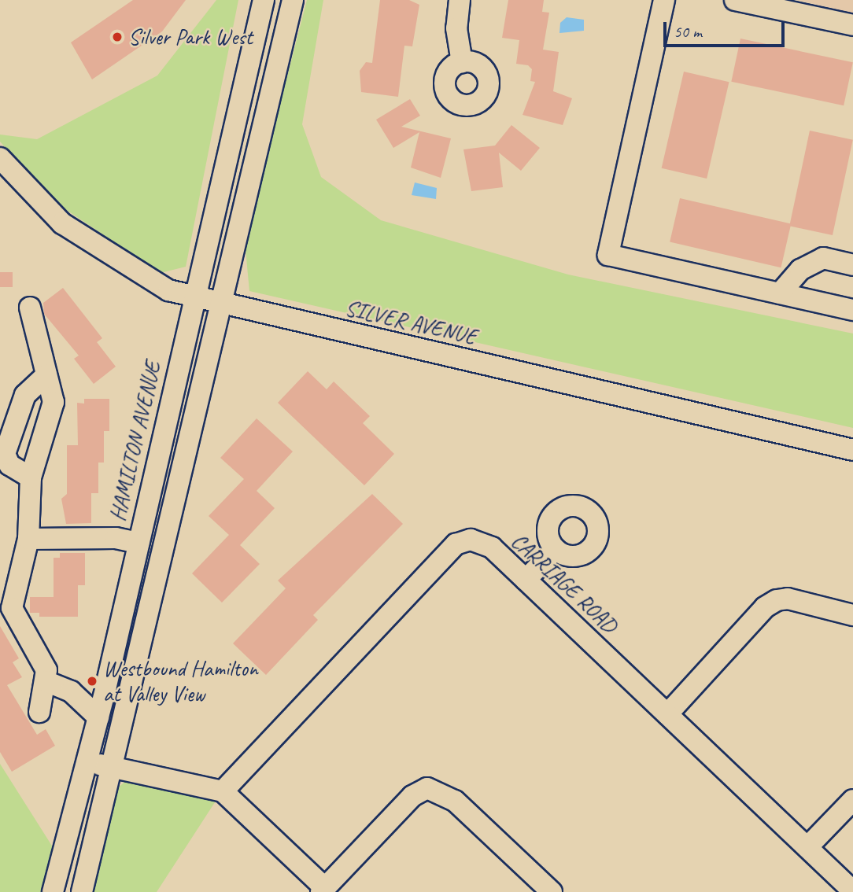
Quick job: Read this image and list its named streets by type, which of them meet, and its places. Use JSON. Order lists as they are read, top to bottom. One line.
{"streets":{"street":["SILVER AVENUE","HAMILTON AVENUE","CARRIAGE ROAD"]},"crossings":[["SILVER AVENUE","HAMILTON AVENUE"]],"places":["Silver Park West","Westbound Hamilton at Valley View"],"scale_bar":"50 m"}
